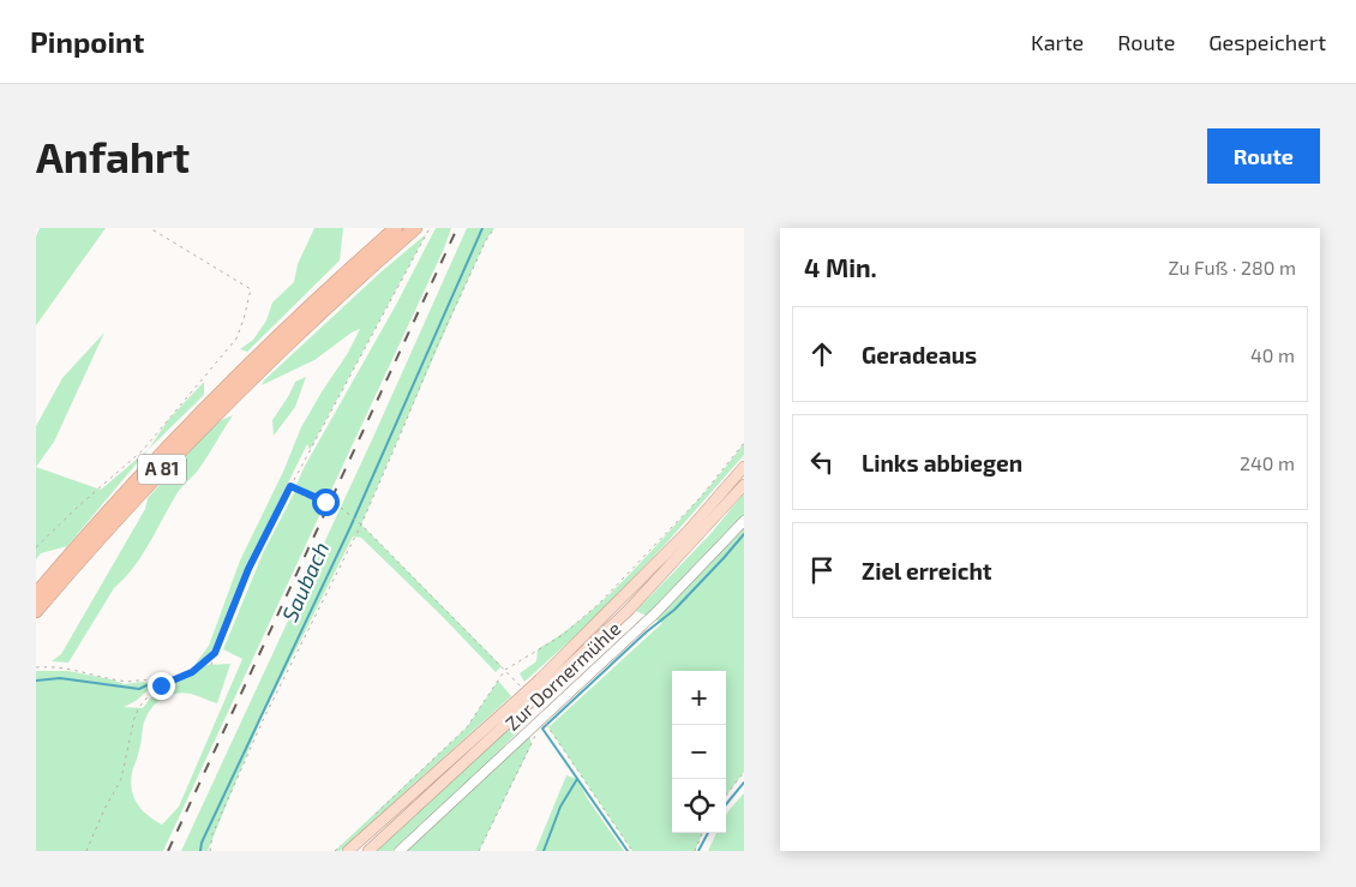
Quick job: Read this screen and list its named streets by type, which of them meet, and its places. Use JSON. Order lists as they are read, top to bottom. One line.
{"streets":{"highway":["A 81"],"street":["Zur Dornermühle"]},"water":["Saubach"],"page":{"header":"Pinpoint","nav":["Karte","Route","Gespeichert"],"buttons":"Route","title":"Anfahrt","heading":["4 Min.","Zu Fuß · 280 m"],"list":[["Geradeaus","40 m"],["Links abbiegen","240 m"],"Ziel erreicht"],"map_buttons":["+","−"]}}
